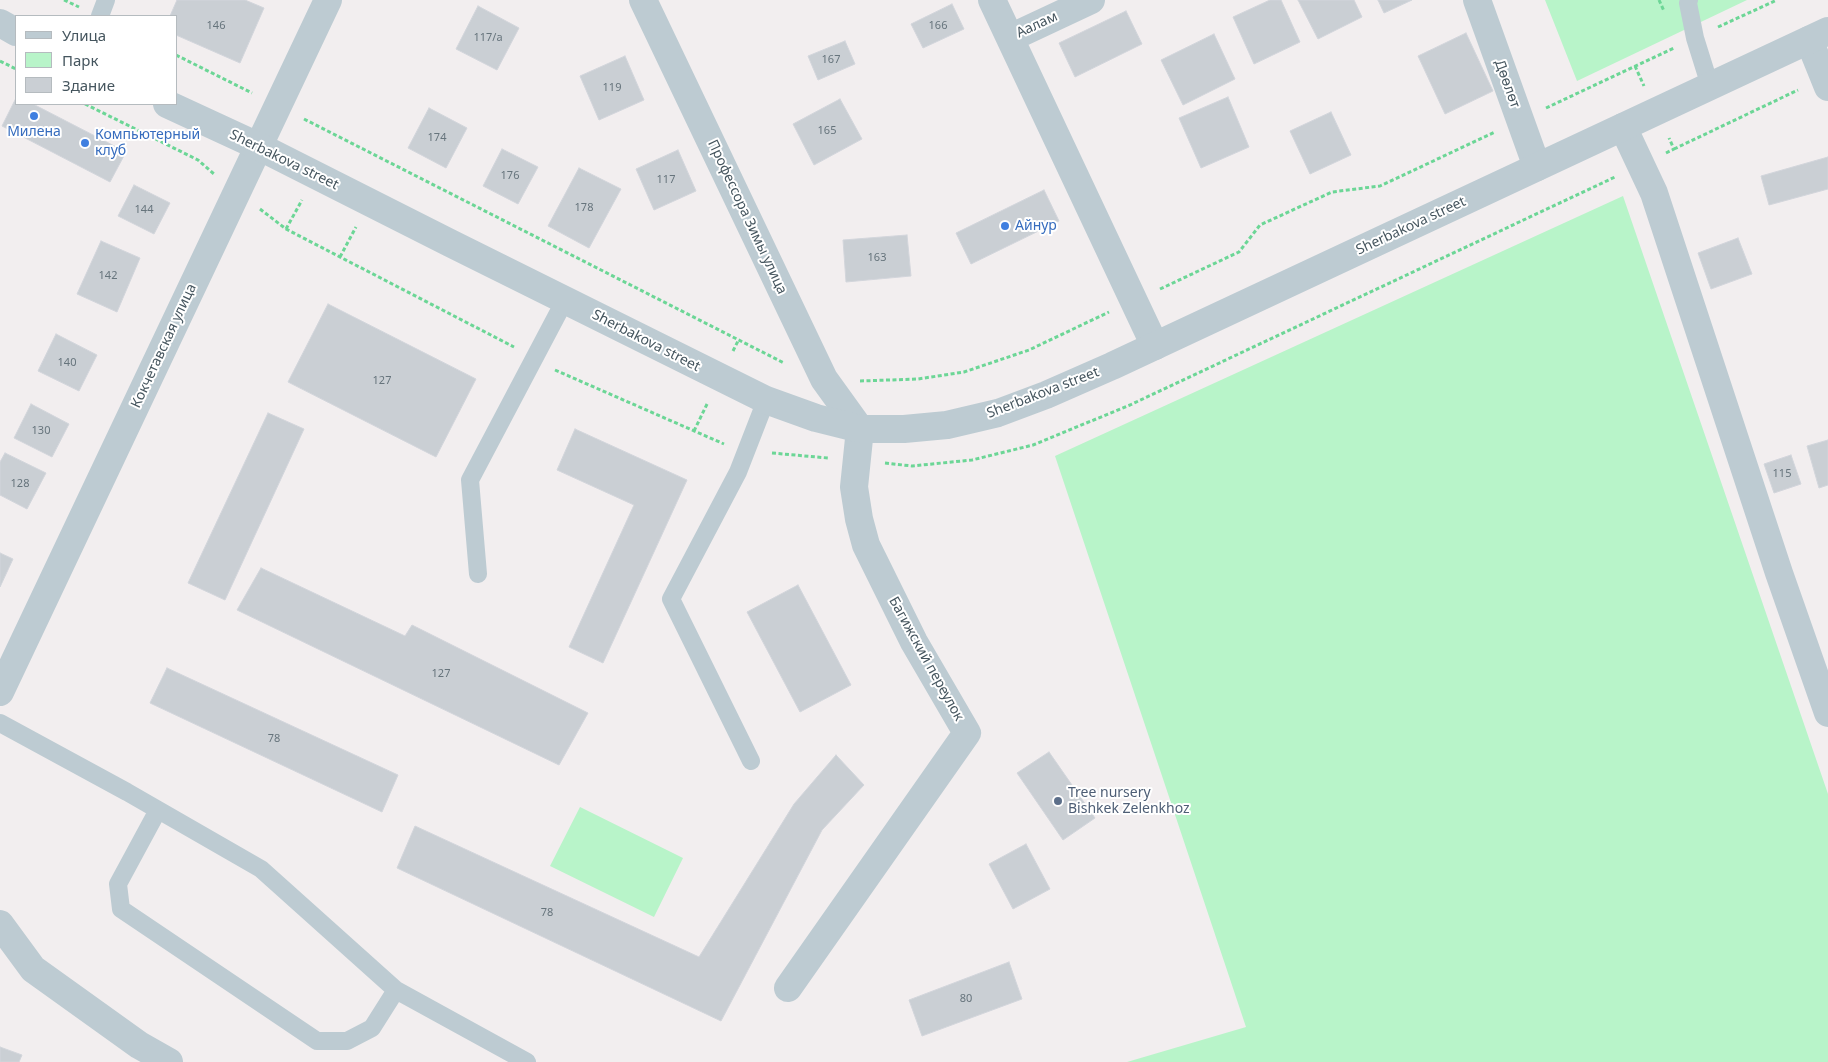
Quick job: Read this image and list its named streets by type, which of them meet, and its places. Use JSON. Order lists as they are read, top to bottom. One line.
{"streets":{"street":["Аалам","Дөөлөт","Sherbakova street","Профессора Зимы улица","Кокчетавская улица","Багижский переулок"]},"crossings":[["Дөөлөт","Sherbakova street"],["Sherbakova street","Профессора Зимы улица"],["Sherbakova street","Кокчетавская улица"],["Sherbakova street","Багижский переулок"],["Профессора Зимы улица","Багижский переулок"]],"places":["Милена","Компьютерный клуб","Айнур","Tree nursery Bishkek Zelenkhoz"],"house_numbers":["146","166","117/а","167","119","165","174","176","117","178","144","163","142","140","127","130","115","128","127","78","78","80"],"legend":["Улица","Парк","Здание"]}
